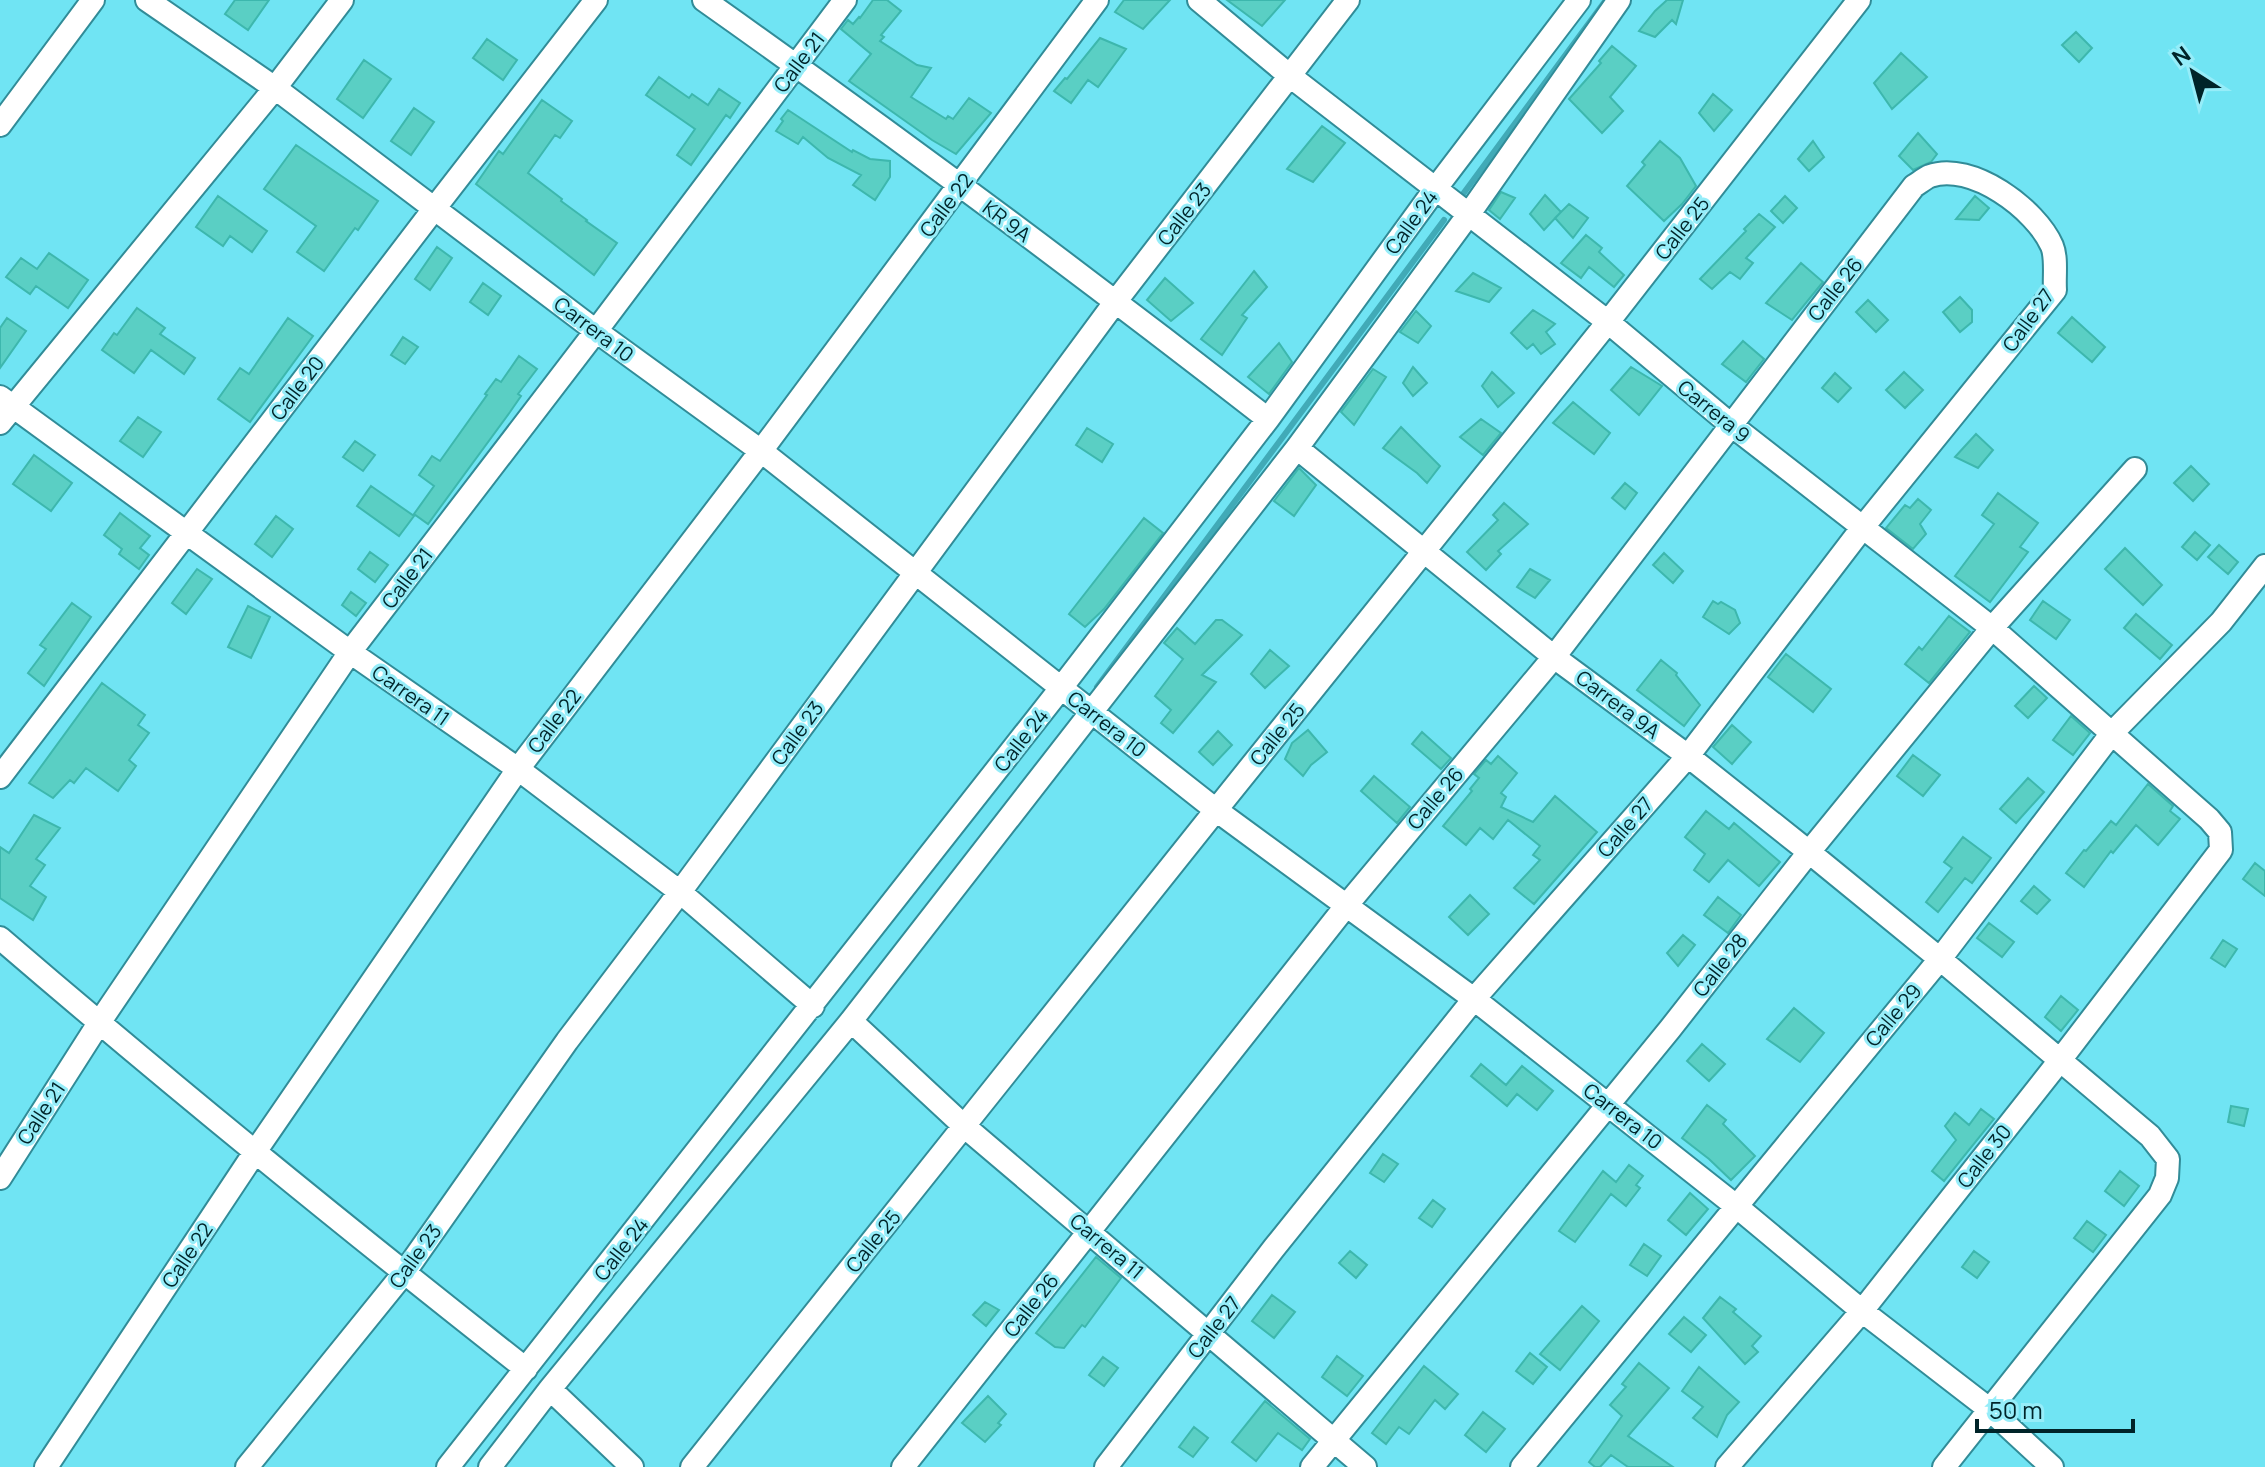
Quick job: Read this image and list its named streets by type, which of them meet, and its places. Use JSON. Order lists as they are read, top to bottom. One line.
{"streets":{"street":["Calle 21","Calle 22","Calle 23","KR 9A","Calle 24","Calle 25","Calle 26","Calle 27","Carrera 10","Calle 20","Carrera 9","Carrera 11","Carrera 9A","Calle 28","Calle 29","Calle 30"]},"crossings":[["Calle 21","KR 9A"],["Calle 21","Carrera 10"],["Calle 21","Carrera 11"],["Calle 22","KR 9A"],["Calle 22","Carrera 10"],["Calle 22","Carrera 11"],["Calle 23","KR 9A"],["Calle 23","Carrera 10"],["Calle 23","Carrera 9"],["Calle 23","Carrera 11"],["KR 9A","Calle 24"],["Calle 24","Carrera 10"],["Calle 24","Carrera 9"],["Calle 24","Carrera 11"],["Calle 24","Carrera 9A"],["Calle 25","Carrera 10"],["Calle 25","Carrera 9"],["Calle 25","Carrera 11"],["Calle 25","Carrera 9A"],["Calle 26","Calle 27"],["Calle 26","Carrera 10"],["Calle 26","Carrera 9"],["Calle 26","Carrera 11"],["Calle 26","Carrera 9A"],["Calle 27","Carrera 10"],["Calle 27","Carrera 9"],["Calle 27","Carrera 11"],["Calle 27","Carrera 9A"],["Carrera 10","Calle 20"],["Carrera 10","Calle 28"],["Carrera 10","Calle 29"],["Carrera 10","Calle 30"],["Calle 20","Carrera 11"],["Carrera 9","Calle 28"],["Carrera 9","Calle 29"],["Carrera 9","Calle 30"],["Carrera 11","Calle 28"],["Carrera 9A","Calle 28"],["Carrera 9A","Calle 29"]],"scale_bar":"50 m","north":"top left"}
